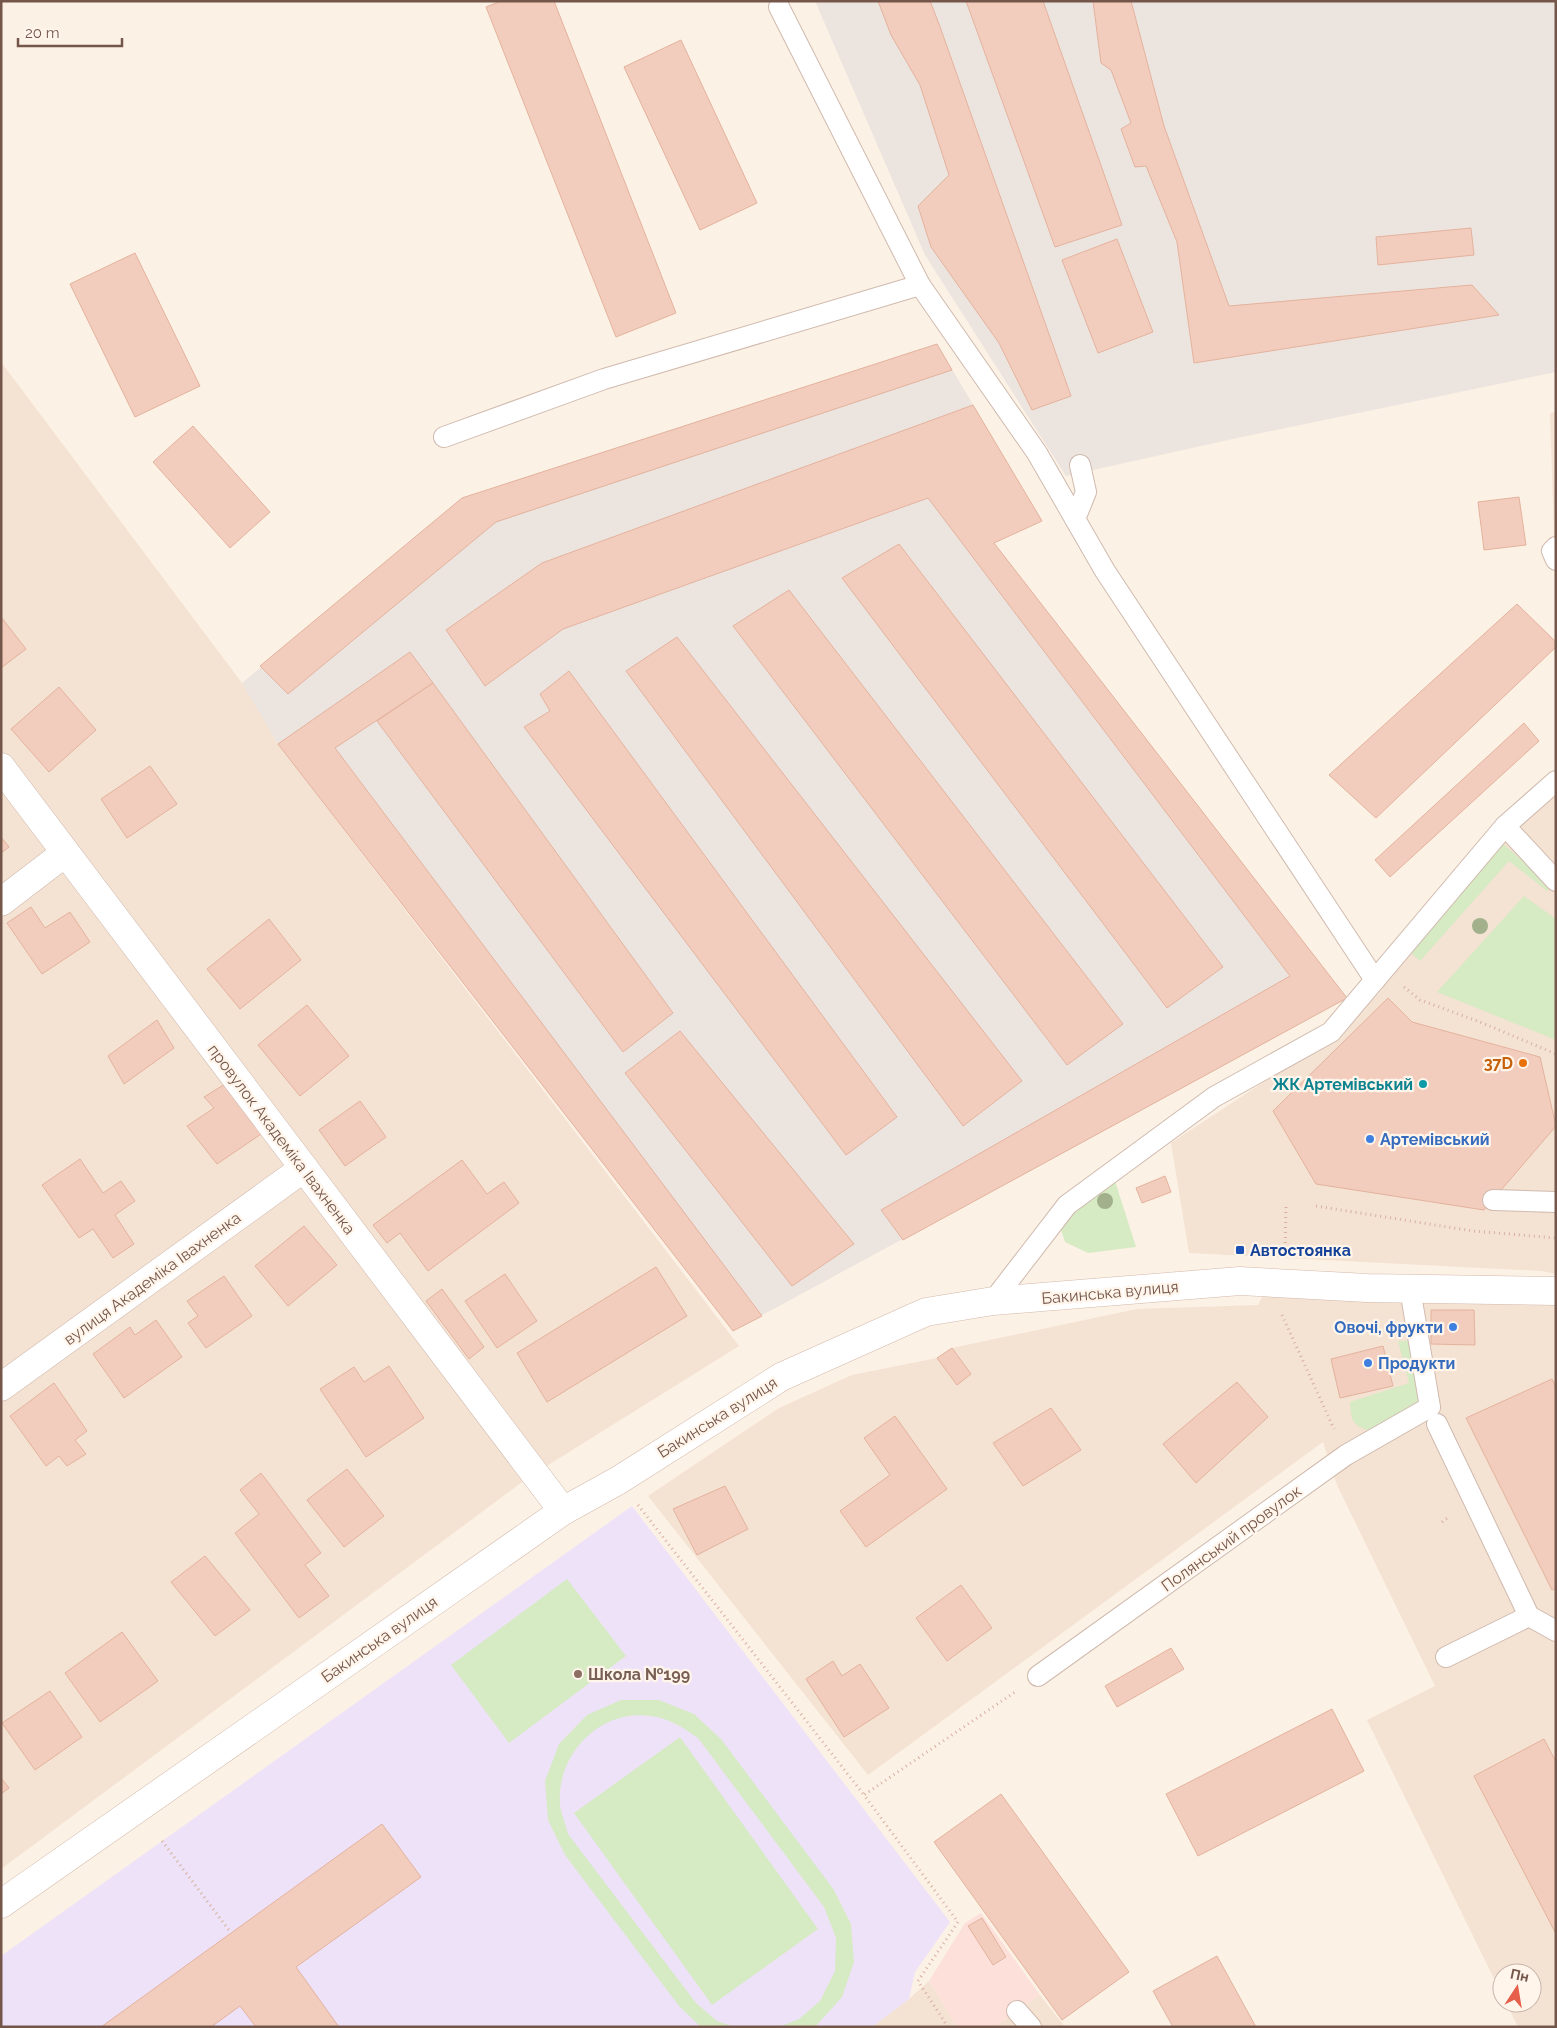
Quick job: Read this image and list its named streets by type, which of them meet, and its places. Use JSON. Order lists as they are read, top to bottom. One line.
{"streets":{"street":["провулок Академіка Івахненка","вулиця Академіка Івахненка","Бакинська вулиця"],"lane":["Полянський провулок"]},"crossings":[["провулок Академіка Івахненка","вулиця Академіка Івахненка"],["провулок Академіка Івахненка","Бакинська вулиця"]],"places":{"other":["37D","ЖК Артемівський","Артемівський","Овочі, фрукти","Продукти","Школа №199"],"transit":["Автостоянка"]},"scale_bar":"20 m","north":"top"}
